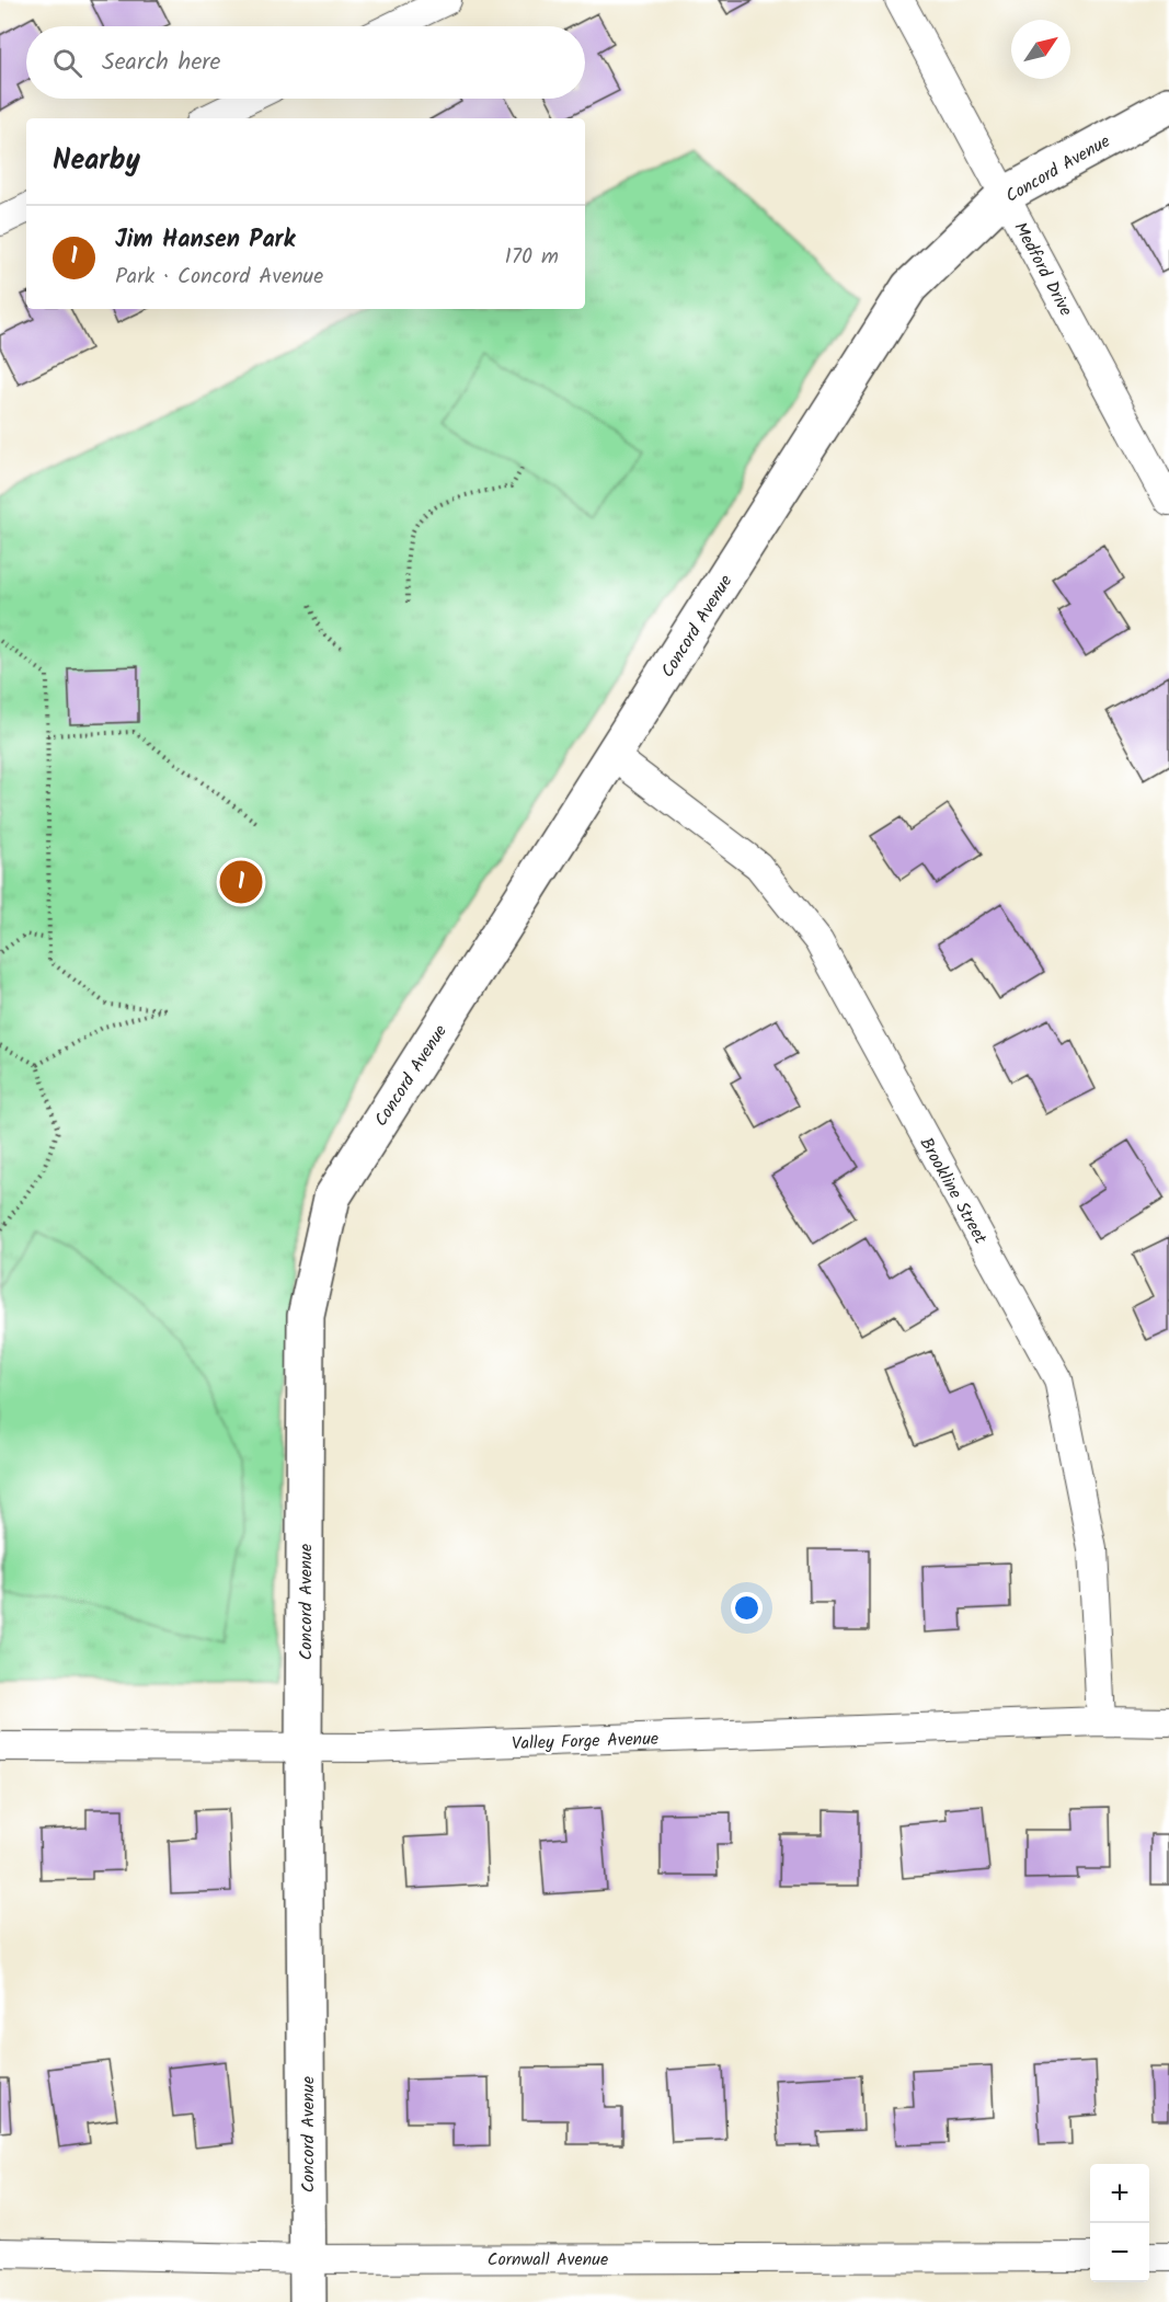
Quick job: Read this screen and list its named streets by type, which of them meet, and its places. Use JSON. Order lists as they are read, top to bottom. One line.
{"streets":{"street":["Concord Avenue","Medford Drive","Brookline Street","Valley Forge Avenue","Cornwall Avenue"]},"crossings":[["Concord Avenue","Medford Drive"],["Concord Avenue","Brookline Street"],["Concord Avenue","Valley Forge Avenue"],["Concord Avenue","Cornwall Avenue"],["Brookline Street","Valley Forge Avenue"]],"north":"top right","page":{"search":"Search here","heading":"Nearby","list":[{"mark":"1","name":"Jim Hansen Park","note":"Park · Concord Avenue","value":"170 m"}],"pins":"1","map_buttons":["+","−"]}}
